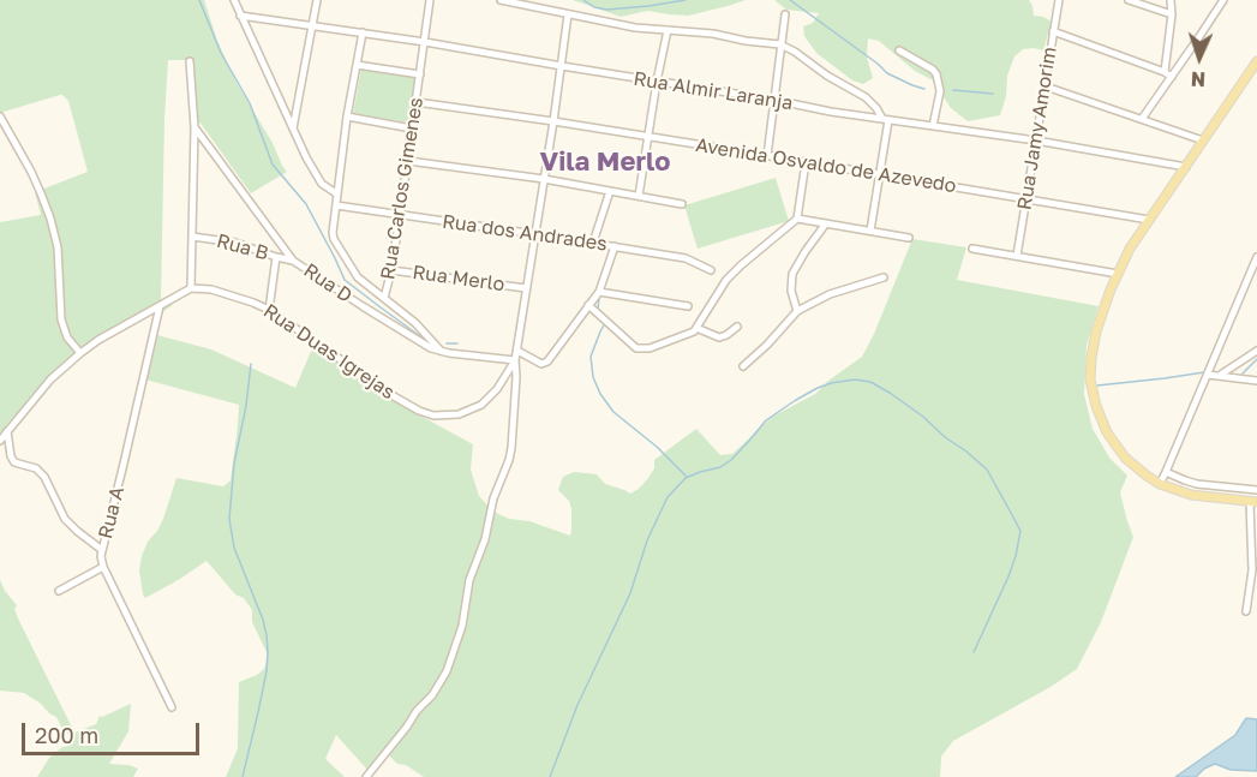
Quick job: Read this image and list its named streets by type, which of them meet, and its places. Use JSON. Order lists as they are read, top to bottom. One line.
{"streets":{"street":["Rua Almir Laranja","Rua Jamy Amorim","Avenida Osvaldo de Azevedo","Rua Carlos Gimenes","Rua dos Andrades","Rua B","Rua Merlo","Rua D","Rua Duas Igrejas","Rua A"]},"crossings":[["Rua Almir Laranja","Rua Jamy Amorim"],["Rua Almir Laranja","Rua Carlos Gimenes"],["Rua Jamy Amorim","Avenida Osvaldo de Azevedo"],["Avenida Osvaldo de Azevedo","Rua Carlos Gimenes"],["Rua Carlos Gimenes","Rua dos Andrades"],["Rua Carlos Gimenes","Rua Merlo"],["Rua Carlos Gimenes","Rua D"],["Rua B","Rua D"],["Rua D","Rua Duas Igrejas"]],"districts":["Vila Merlo"],"scale_bar":"200 m","north":"bottom"}
